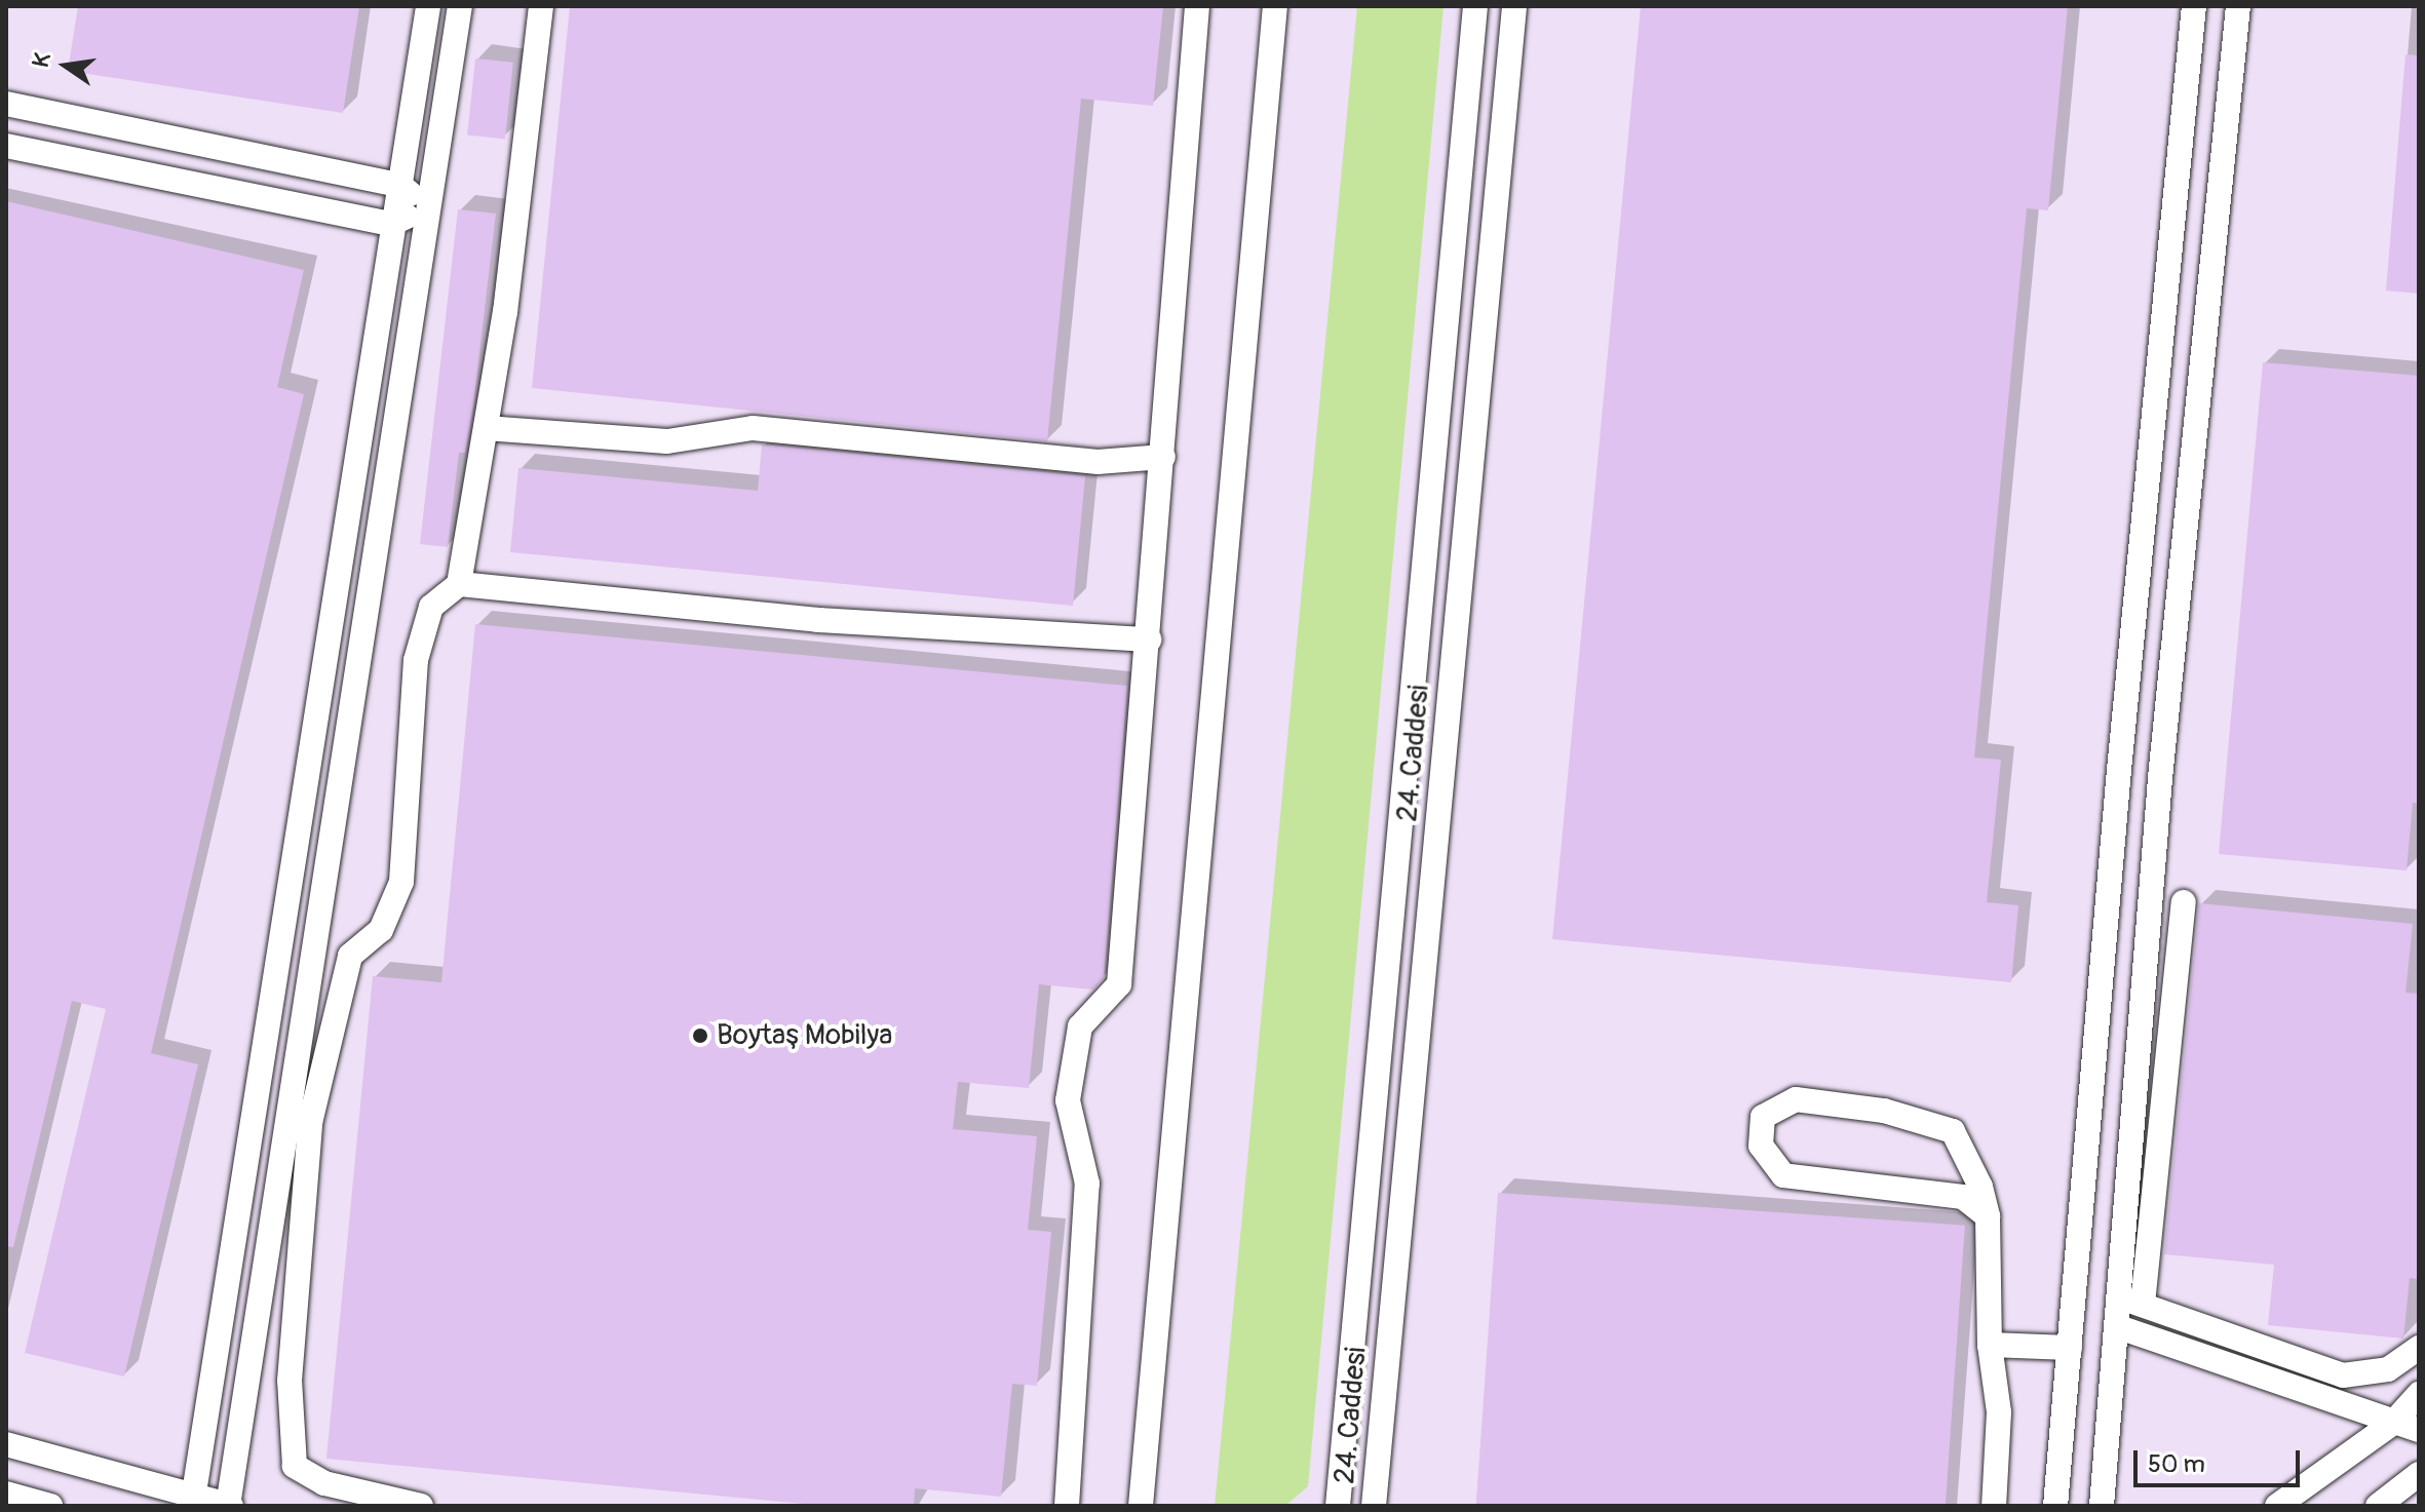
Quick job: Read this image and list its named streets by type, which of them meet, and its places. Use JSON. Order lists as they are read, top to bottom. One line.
{"streets":{"street":["24. Caddesi"]},"places":["Boytaş Mobilya"],"scale_bar":"50 m","north":"left"}
